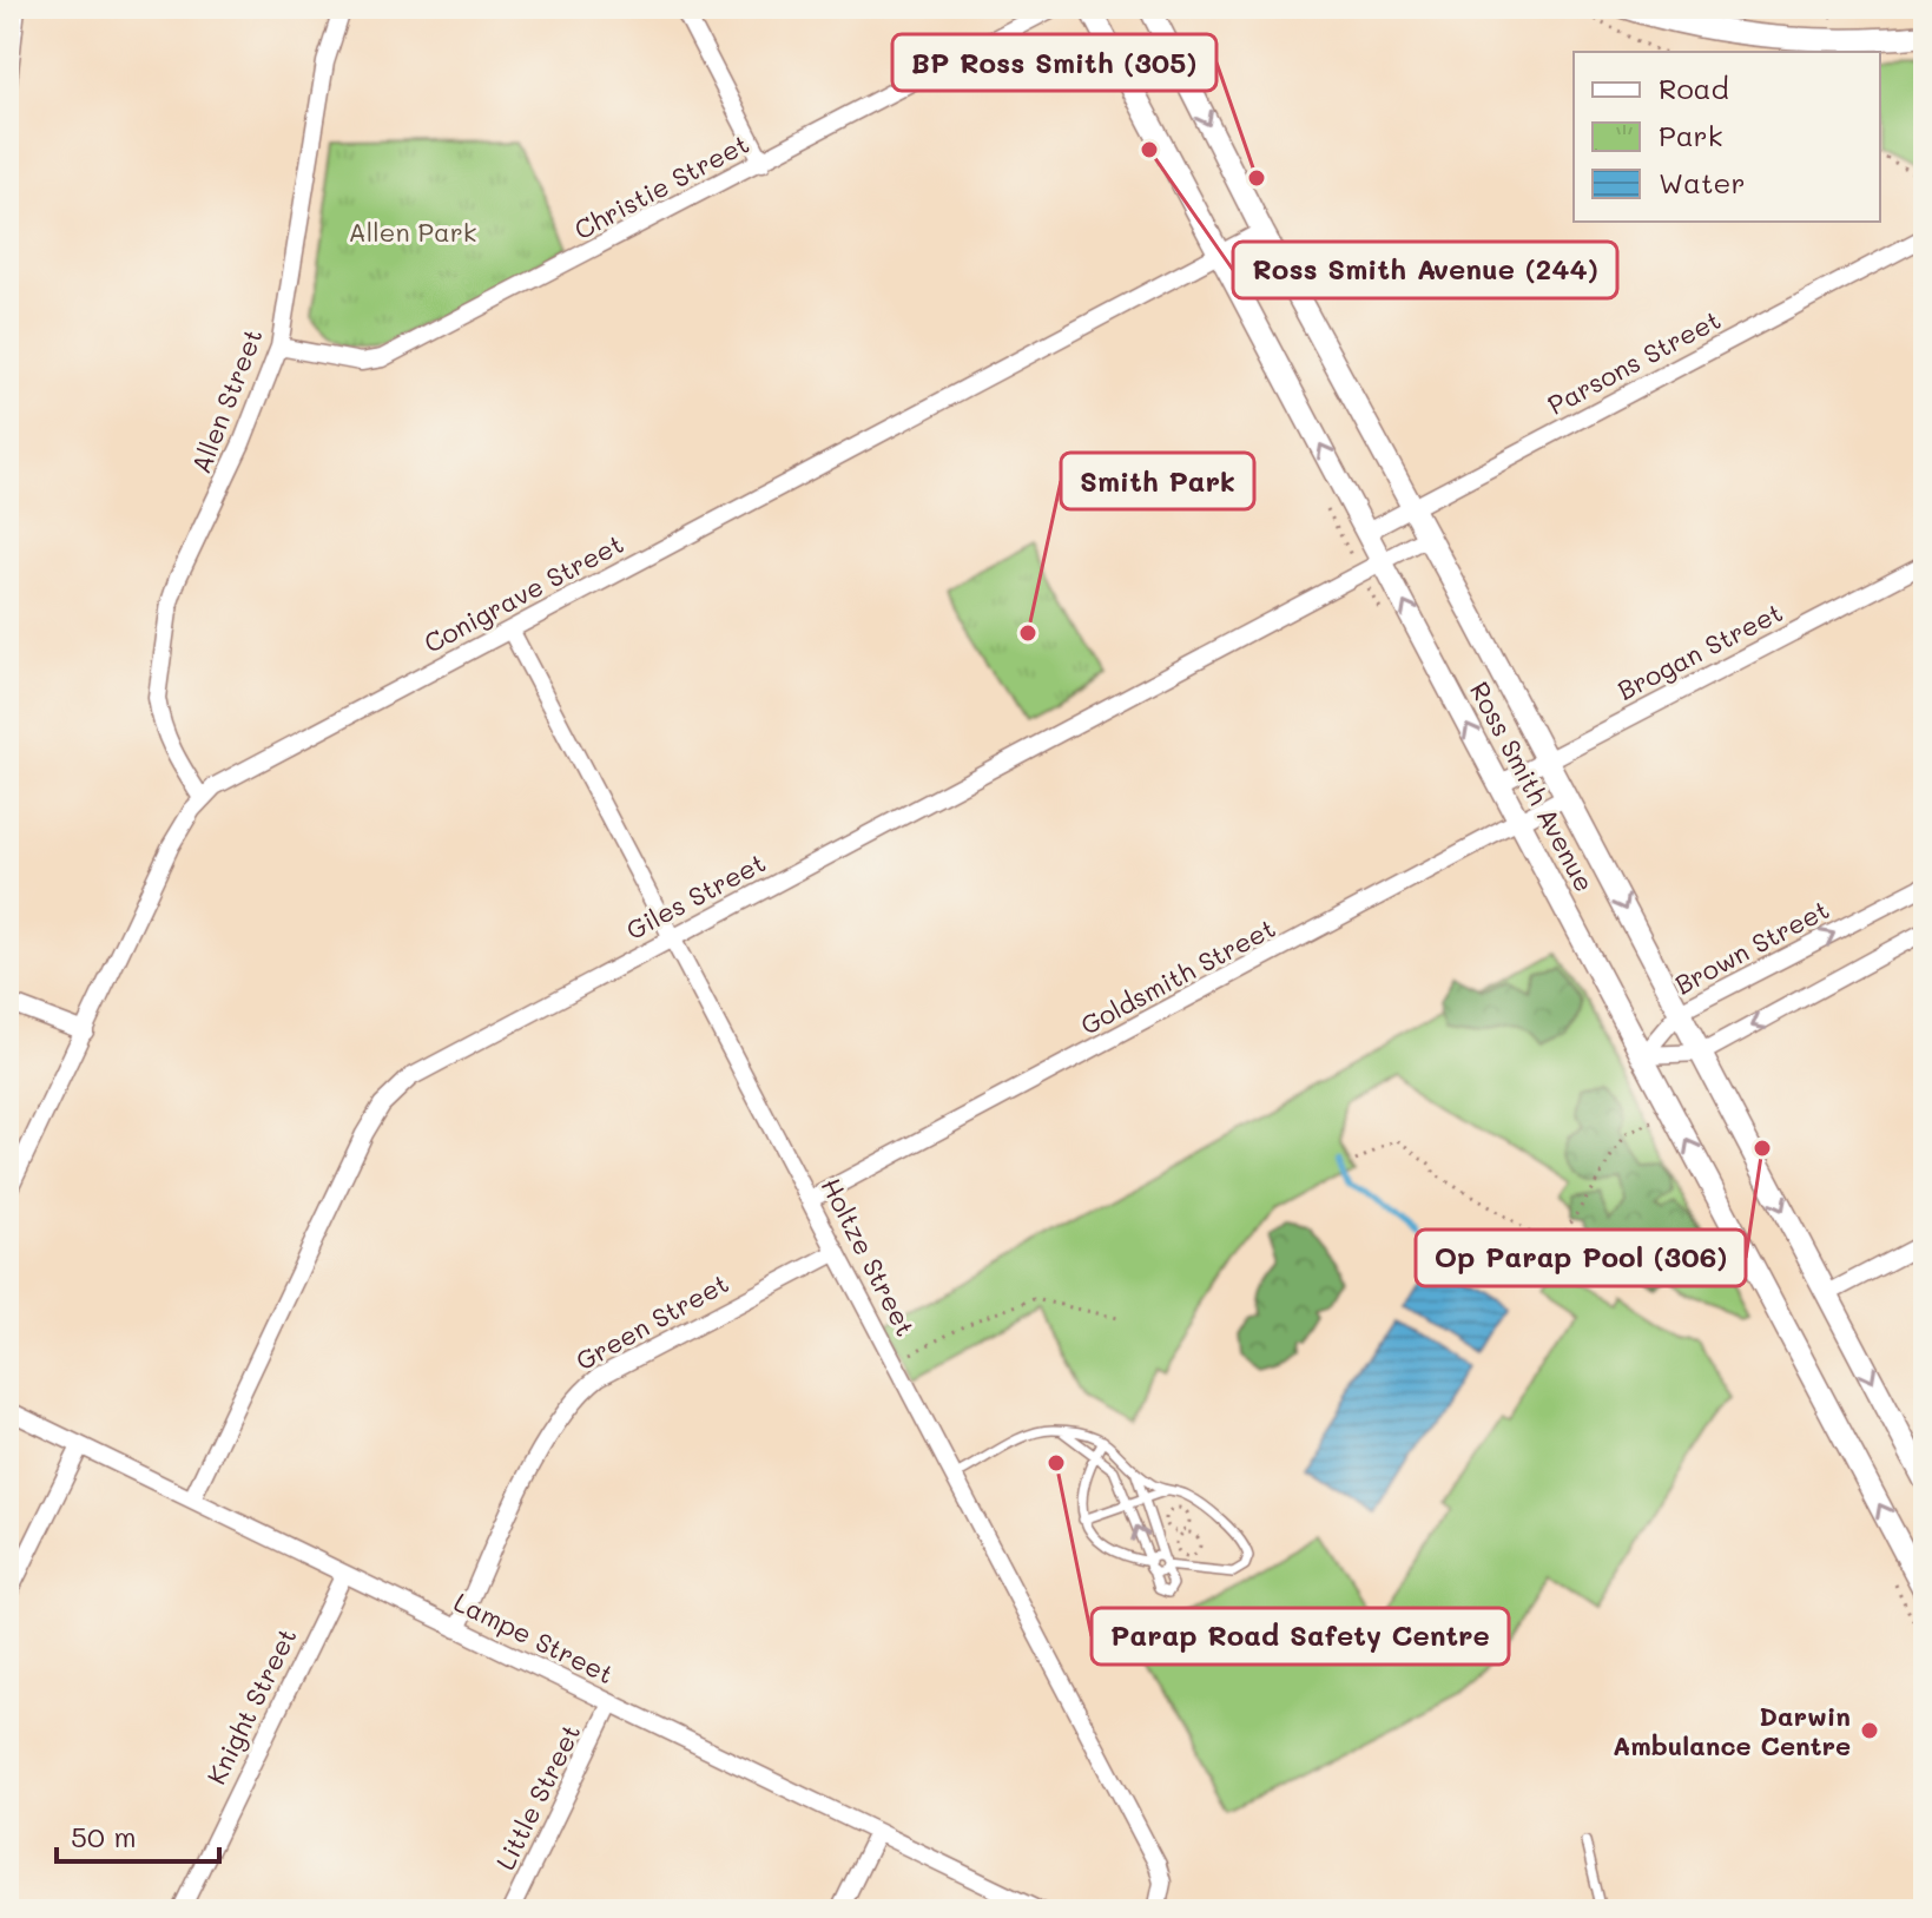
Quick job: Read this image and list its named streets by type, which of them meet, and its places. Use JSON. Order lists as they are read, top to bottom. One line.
{"streets":{"street":["Christie Street","Parsons Street","Allen Street","Conigrave Street","Brogan Street","Ross Smith Avenue","Giles Street","Brown Street","Goldsmith Street","Holtze Street","Green Street","Lampe Street","Knight Street","Little Street"]},"crossings":[["Christie Street","Allen Street"],["Parsons Street","Ross Smith Avenue"],["Allen Street","Conigrave Street"],["Conigrave Street","Ross Smith Avenue"],["Conigrave Street","Holtze Street"],["Brogan Street","Ross Smith Avenue"],["Ross Smith Avenue","Giles Street"],["Ross Smith Avenue","Brown Street"],["Ross Smith Avenue","Goldsmith Street"],["Giles Street","Holtze Street"],["Giles Street","Lampe Street"],["Goldsmith Street","Holtze Street"],["Holtze Street","Green Street"],["Green Street","Lampe Street"],["Lampe Street","Knight Street"],["Lampe Street","Little Street"]],"parks":["Allen Park"],"places":["Ross Smith Avenue (244)","BP Ross Smith (305)","Smith Park","Op Parap Pool (306)","Parap Road Safety Centre","Darwin Ambulance Centre"],"legend":["Road","Park","Water"],"scale_bar":"50 m"}
